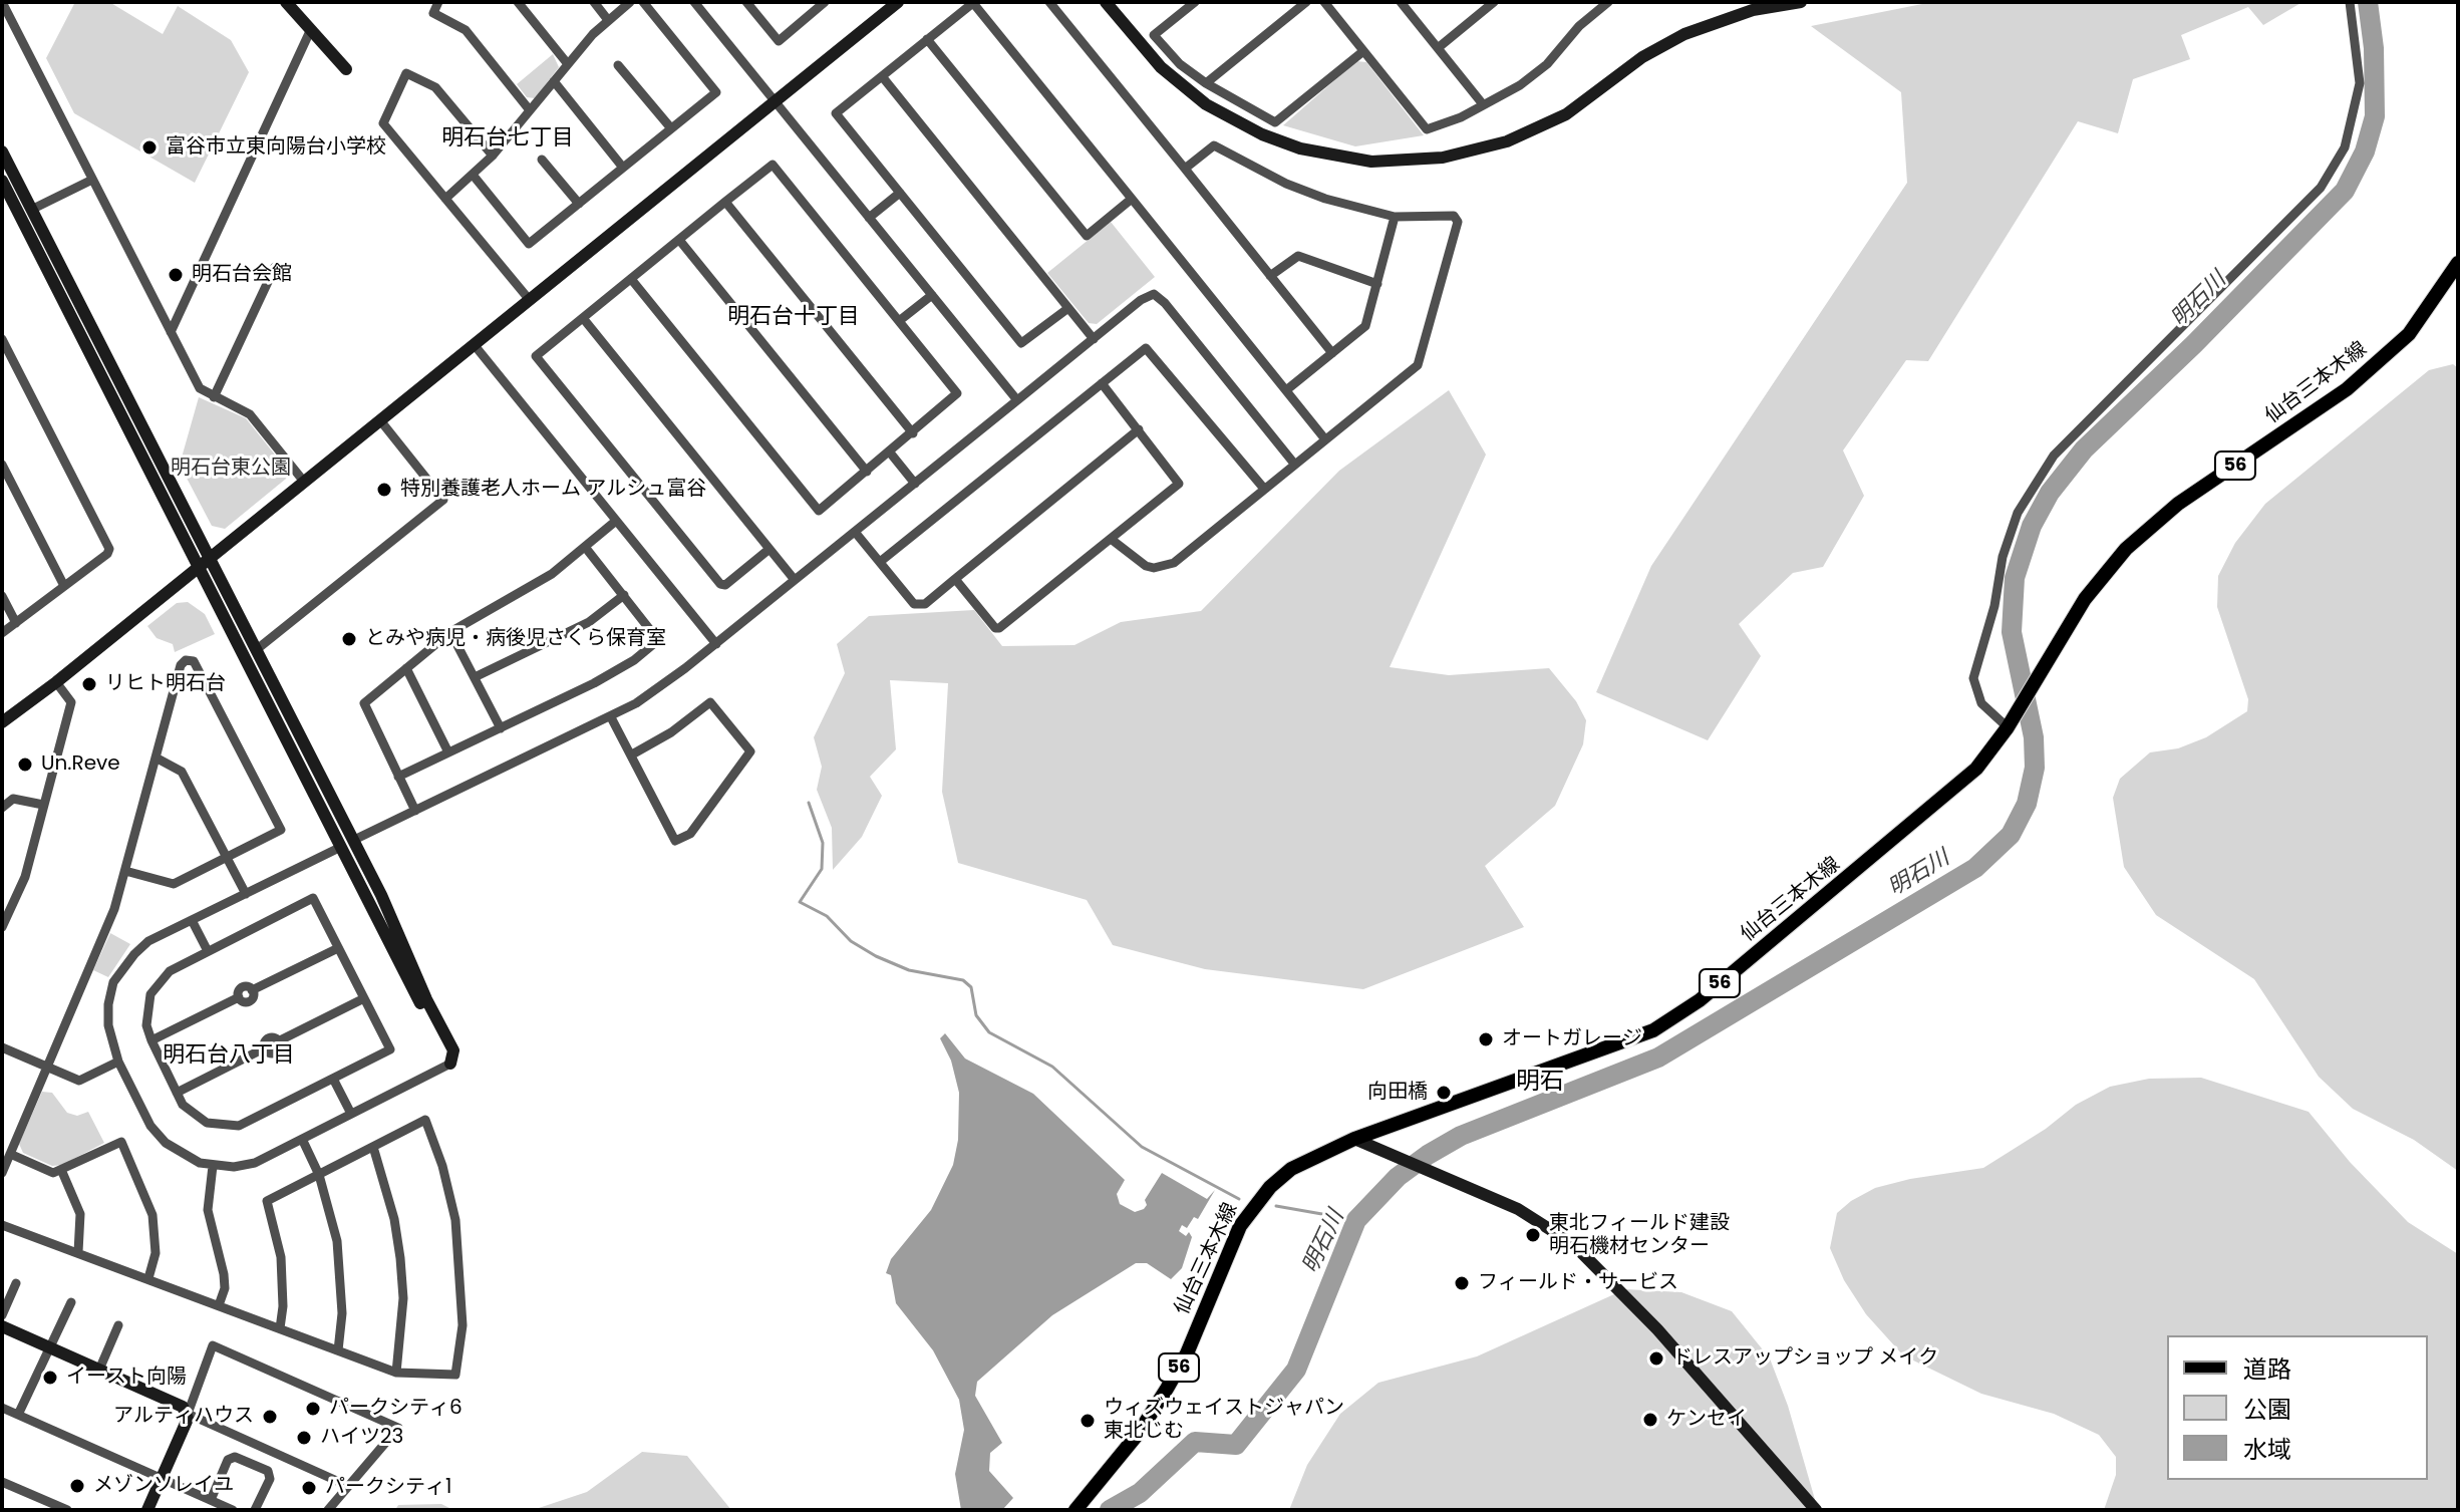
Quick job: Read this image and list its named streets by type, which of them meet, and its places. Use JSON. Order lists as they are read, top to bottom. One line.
{"streets":{"main road":["仙台三本木線","56"]},"districts":["明石台七丁目","明石台十丁目","明石台八丁目","明石"],"water":["明石川"],"parks":["明石台東公園"],"places":["富谷市立東向陽台小学校","明石台会館","特別養護老人ホーム アルシュ富谷","とみや病児・病後児さくら保育室","リヒト明石台","Un.Reve","オートガレージ","向田橋","東北フィールド建設 明石機材センター","フィールド・サービス","ドレスアップショップ メイク","イースト向陽","パークシティ6","アルティハウス","ケンセイ","ウィズウェイストジャパン 東北じむ","ハイツ23","メゾンソレイユ","パークシティ1"],"legend":["道路","公園","水域"]}
